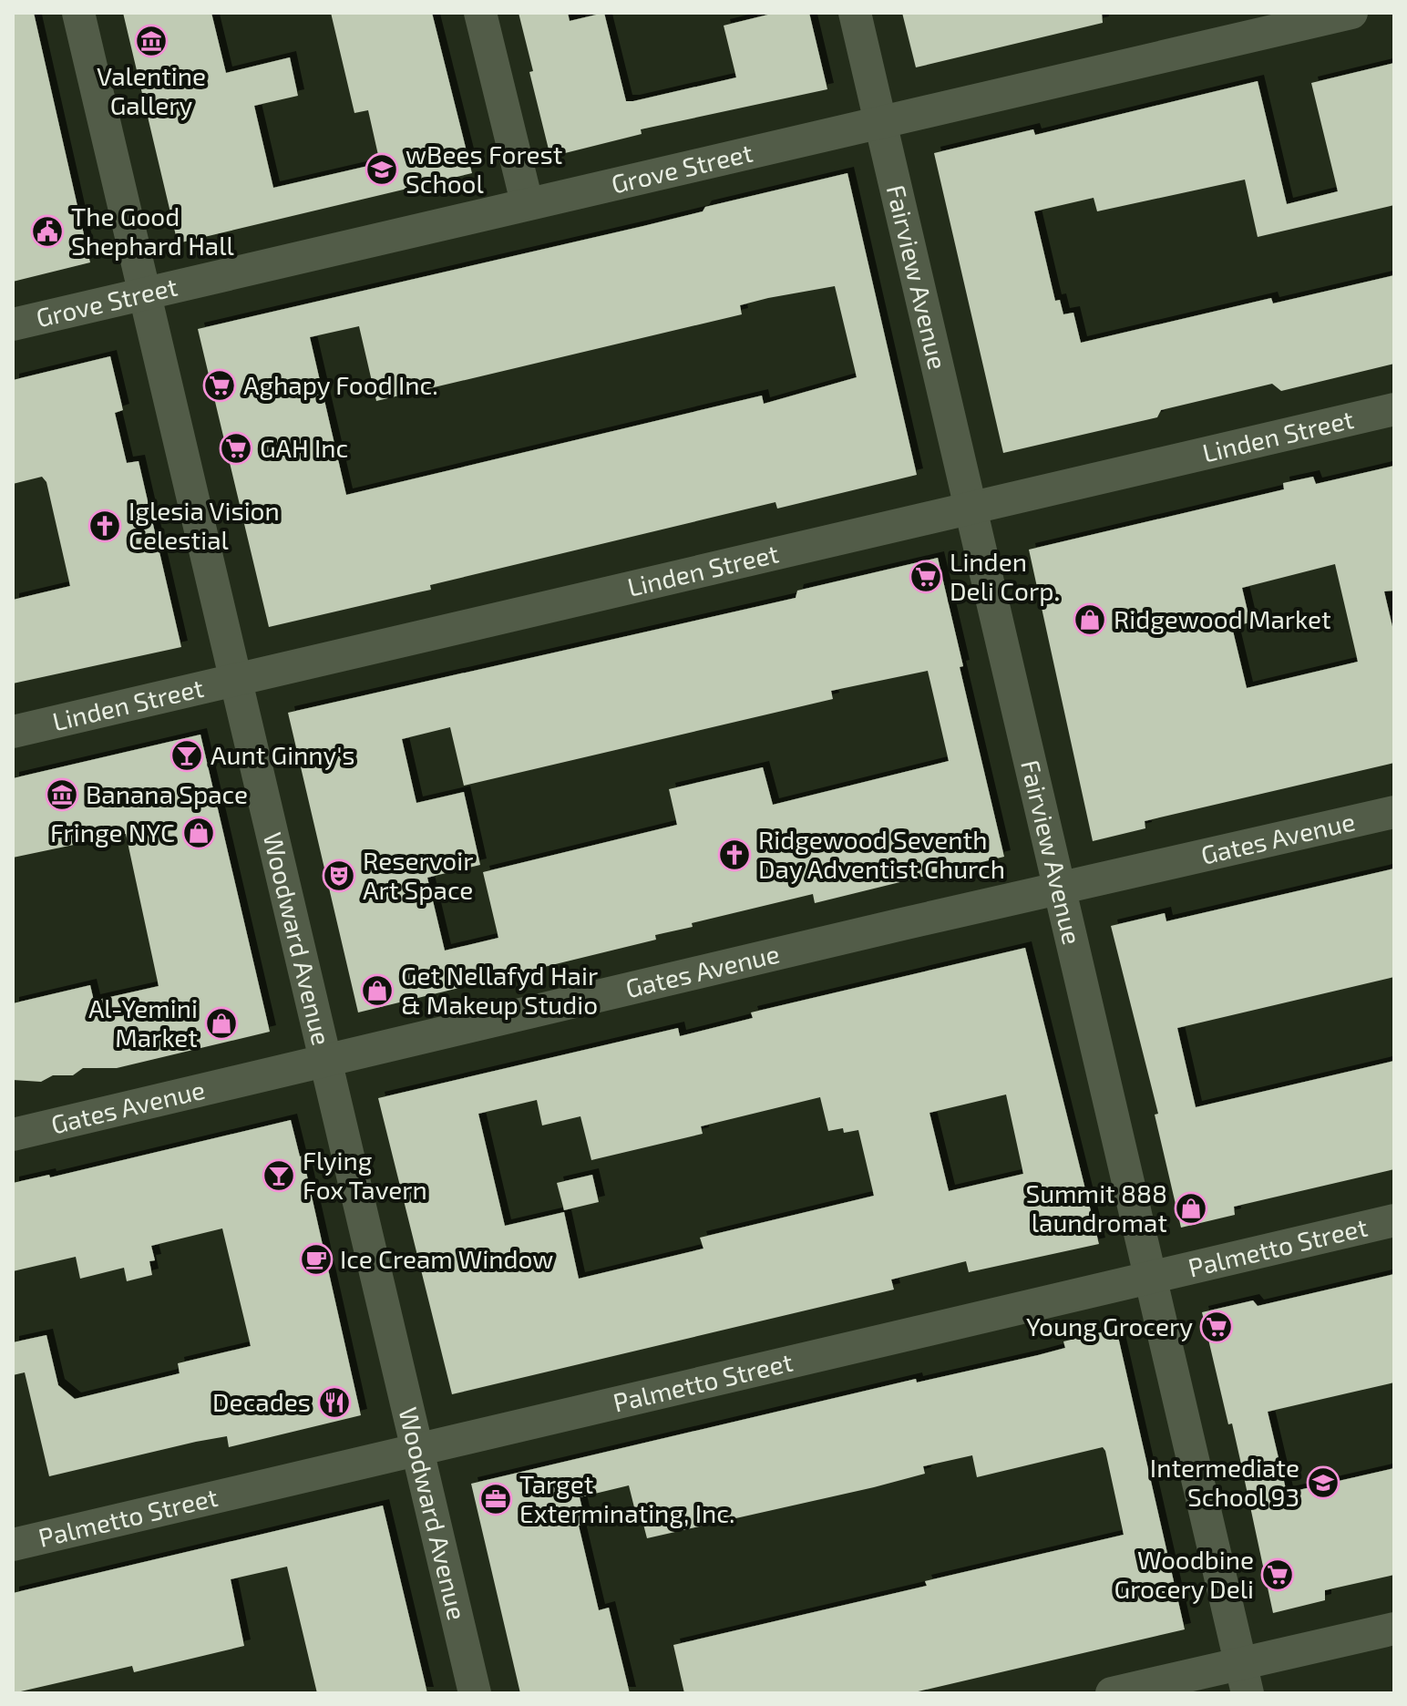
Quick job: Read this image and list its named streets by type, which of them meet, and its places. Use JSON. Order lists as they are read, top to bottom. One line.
{"streets":{"street":["Grove Street","Fairview Avenue","Linden Street","Gates Avenue","Woodward Avenue","Palmetto Street"]},"crossings":[["Grove Street","Fairview Avenue"],["Grove Street","Woodward Avenue"],["Fairview Avenue","Linden Street"],["Fairview Avenue","Gates Avenue"],["Fairview Avenue","Palmetto Street"],["Linden Street","Woodward Avenue"],["Gates Avenue","Woodward Avenue"],["Woodward Avenue","Palmetto Street"]],"places":{"museum":["Valentine Gallery","Banana Space"],"school or university":["wBees Forest School","Intermediate School 93"],"public building":["The Good Shephard Hall"],"supermarket":["Aghapy Food Inc.","GAH Inc","Linden Deli Corp.","Young Grocery","Woodbine Grocery Deli"],"church":["Iglesia Vision Celestial","Ridgewood Seventh Day Adventist Church"],"shop":["Ridgewood Market","Fringe NYC","Get Nellafyd Hair & Makeup Studio","Al-Yemini Market","Summit 888 laundromat"],"bar":["Aunt Ginny's","Flying Fox Tavern"],"theatre":["Reservoir Art Space"],"cafe":["Ice Cream Window"],"restaurant":["Decades"],"office":["Target Exterminating, Inc."]}}
